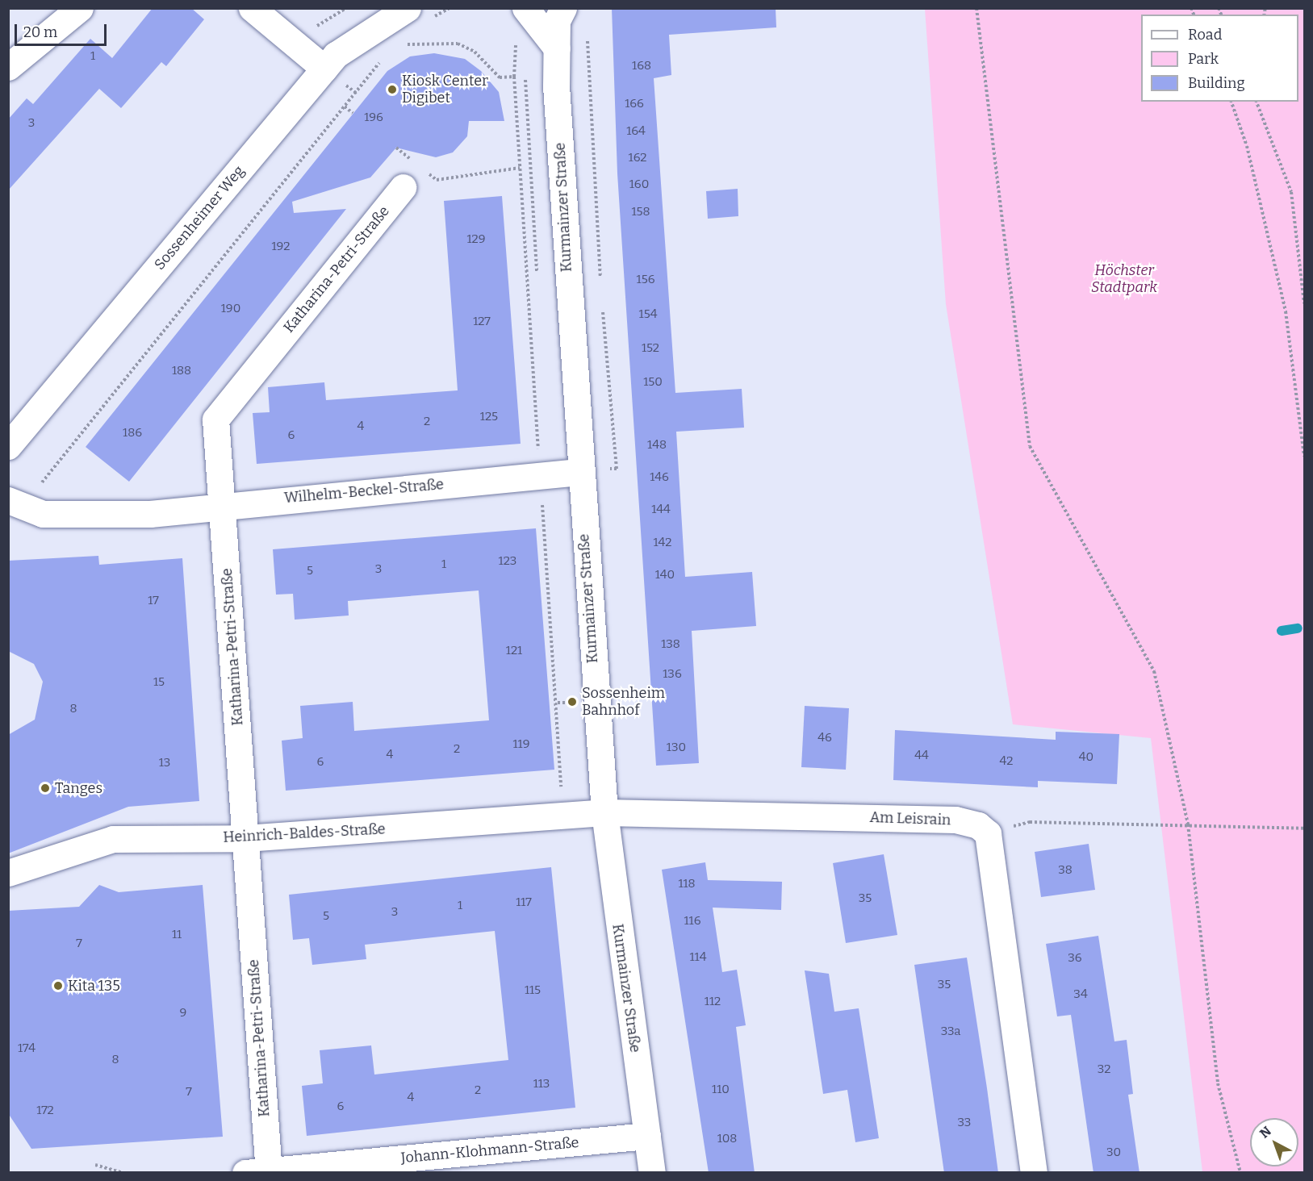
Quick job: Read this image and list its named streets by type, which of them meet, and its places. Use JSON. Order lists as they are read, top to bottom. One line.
{"streets":{"street":["Kurmainzer Straße","Sossenheimer Weg","Katharina-Petri-Straße","Wilhelm-Beckel-Straße","Am Leisrain","Heinrich-Baldes-Straße","Johann-Klohmann-Straße"]},"crossings":[["Kurmainzer Straße","Wilhelm-Beckel-Straße"],["Kurmainzer Straße","Am Leisrain"],["Kurmainzer Straße","Heinrich-Baldes-Straße"],["Kurmainzer Straße","Johann-Klohmann-Straße"],["Katharina-Petri-Straße","Wilhelm-Beckel-Straße"],["Katharina-Petri-Straße","Heinrich-Baldes-Straße"],["Katharina-Petri-Straße","Johann-Klohmann-Straße"],["Am Leisrain","Heinrich-Baldes-Straße"]],"parks":["Höchster Stadtpark"],"places":["Kiosk Center Digibet","Sossenheim Bahnhof","Tanges","Kita 135"],"house_numbers":["1","168","166","196","3","164","162","160","158","129","192","156","190","154","127","152","188","150","125","2","4","186","6","148","146","144","142","123","1","3","5","140","17","138","121","136","15","8","46","119","130","2","4","44","40","42","6","13","38","118","35","117","1","3","5","116","11","7","114","36","35","115","34","112","9","33a","174","8","32","113","110","2","7","4","6","172","33","108","30"],"legend":["Road","Park","Building"],"scale_bar":"20 m","north":"top left"}
